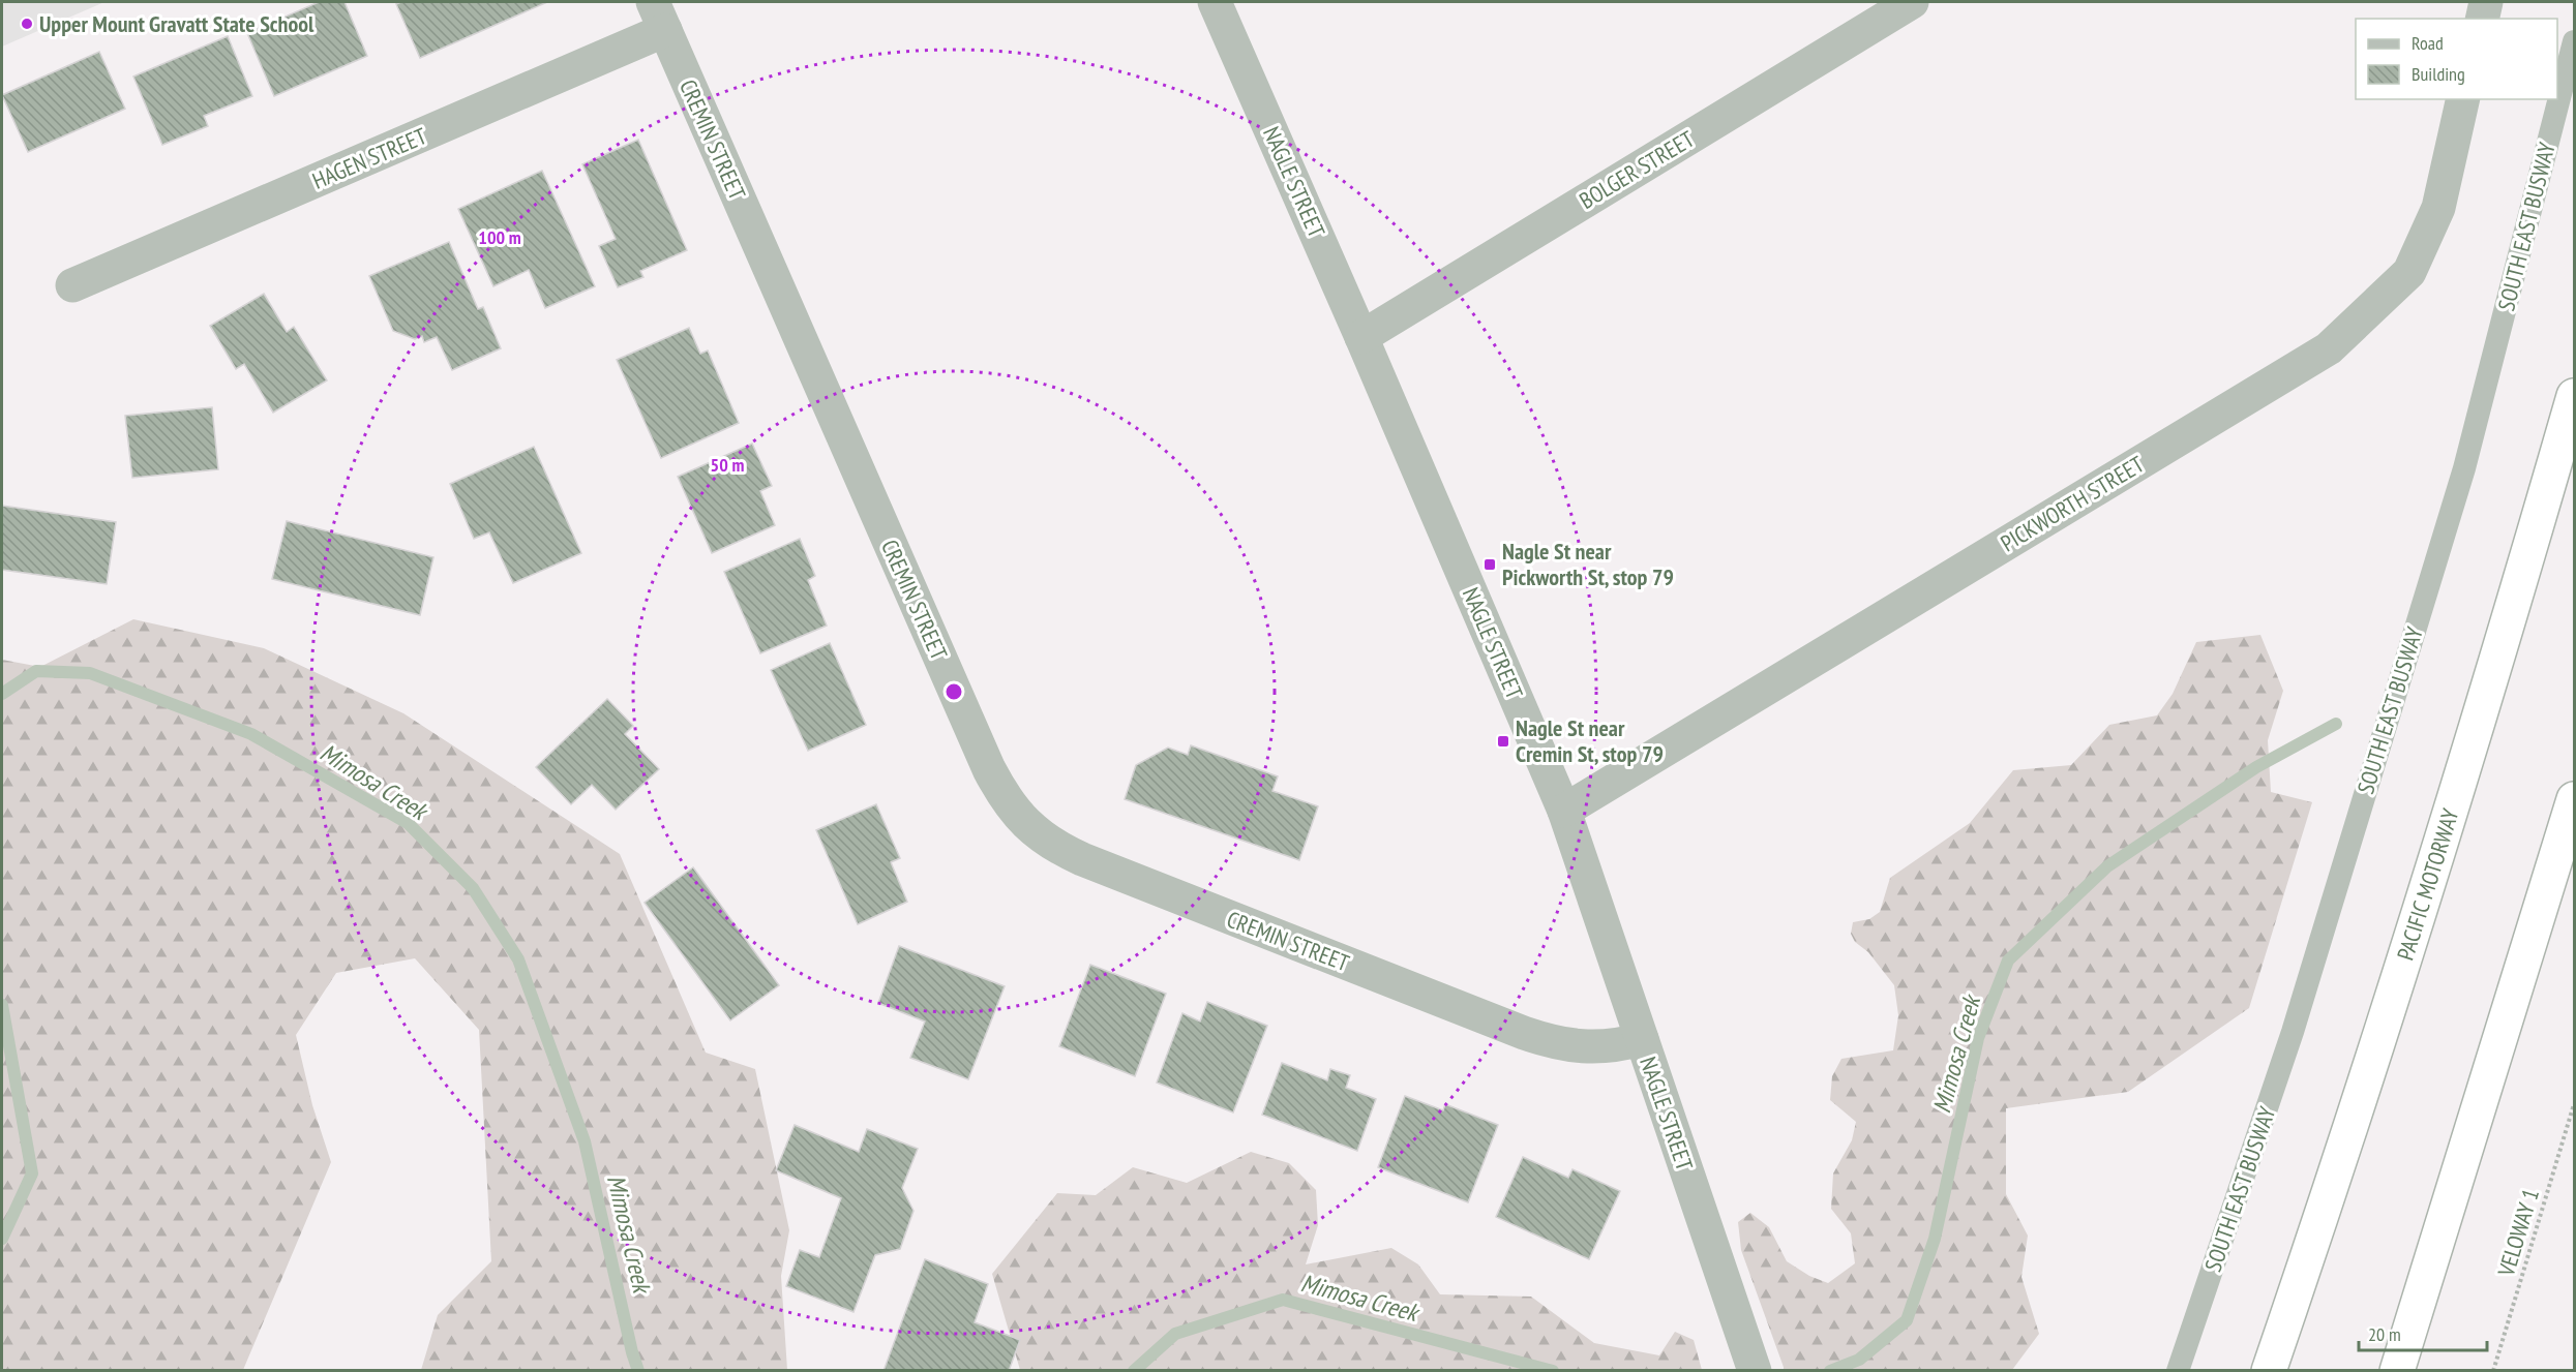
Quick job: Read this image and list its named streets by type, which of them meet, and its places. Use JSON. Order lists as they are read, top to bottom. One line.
{"streets":{"highway":["PACIFIC MOTORWAY"],"street":["CREMIN STREET","HAGEN STREET","BOLGER STREET","NAGLE STREET","PICKWORTH STREET"],"lane":["SOUTH EAST BUSWAY"],"path":["VELOWAY 1"]},"crossings":[["CREMIN STREET","HAGEN STREET"],["CREMIN STREET","NAGLE STREET"],["BOLGER STREET","NAGLE STREET"],["NAGLE STREET","PICKWORTH STREET"]],"water":["Mimosa Creek"],"places":{"other":["Upper Mount Gravatt State School"],"transit":["Nagle St near Pickworth St, stop 79","Nagle St near Cremin St, stop 79"]},"legend":["Road","Building"],"scale_bar":"20 m","rings":["100 m","50 m"]}
